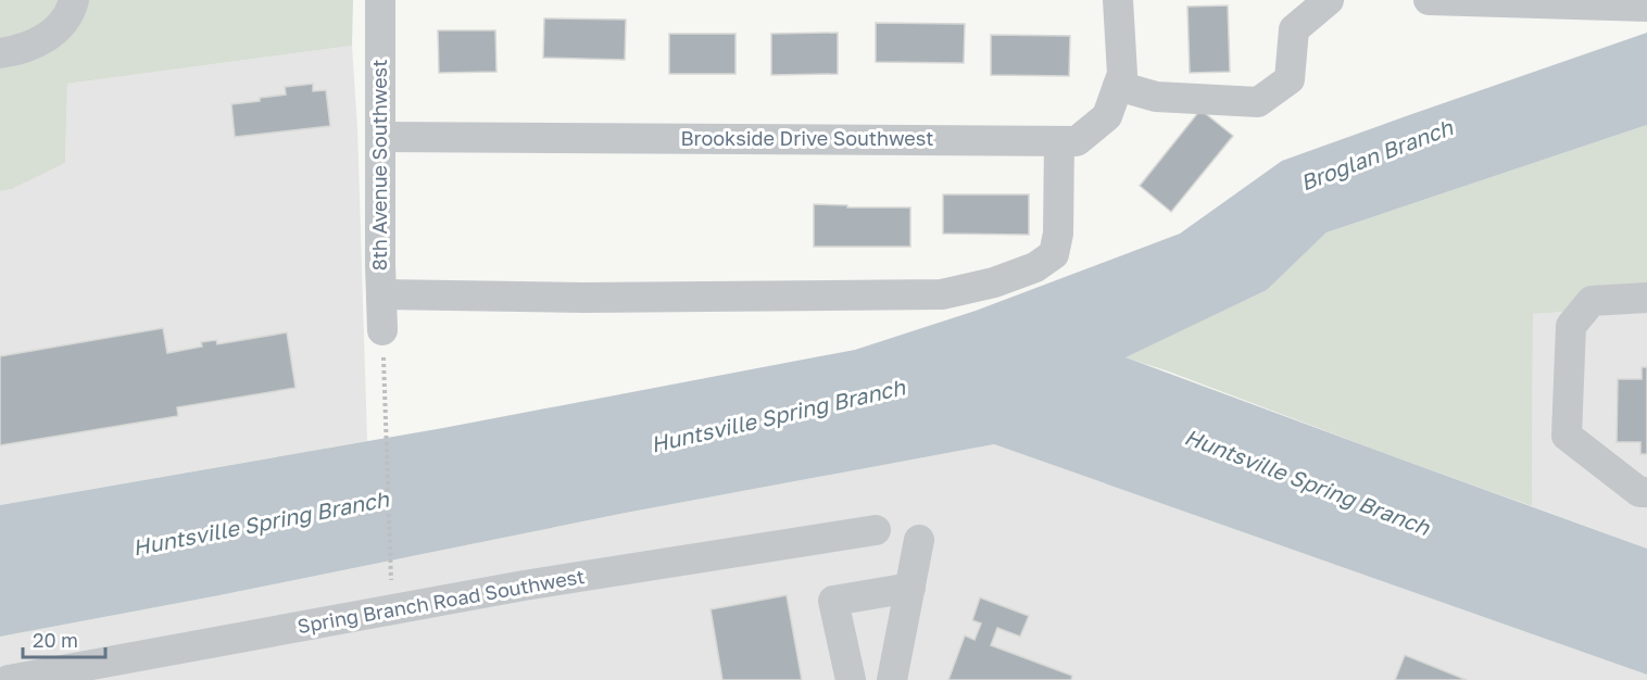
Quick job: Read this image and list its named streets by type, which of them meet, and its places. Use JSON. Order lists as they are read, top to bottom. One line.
{"streets":{"street":["Brookside Drive Southwest","8th Avenue Southwest","Spring Branch Road Southwest"]},"crossings":[["Brookside Drive Southwest","8th Avenue Southwest"]],"water":["Broglan Branch","Huntsville Spring Branch"],"scale_bar":"20 m"}
